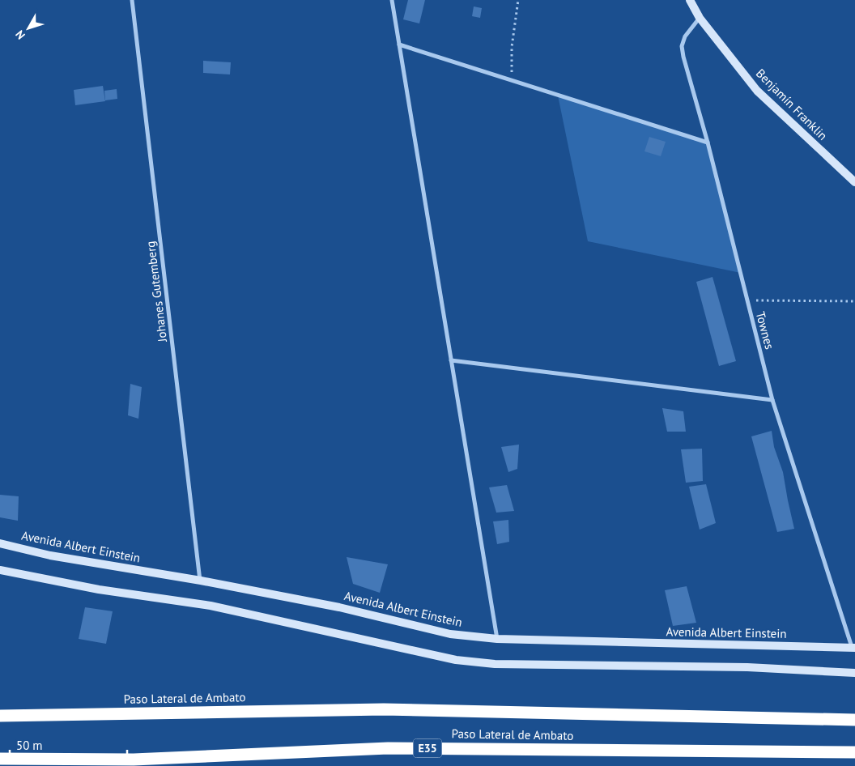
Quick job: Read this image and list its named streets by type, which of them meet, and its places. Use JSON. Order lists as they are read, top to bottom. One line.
{"streets":{"highway":["Paso Lateral de Ambato","E35"],"street":["Benjamín Franklin","Johanes Gutemberg","Townes","Avenida Albert Einstein"]},"crossings":[["Benjamín Franklin","Townes"],["Johanes Gutemberg","Avenida Albert Einstein"],["Townes","Avenida Albert Einstein"]],"scale_bar":"50 m","north":"bottom left"}
